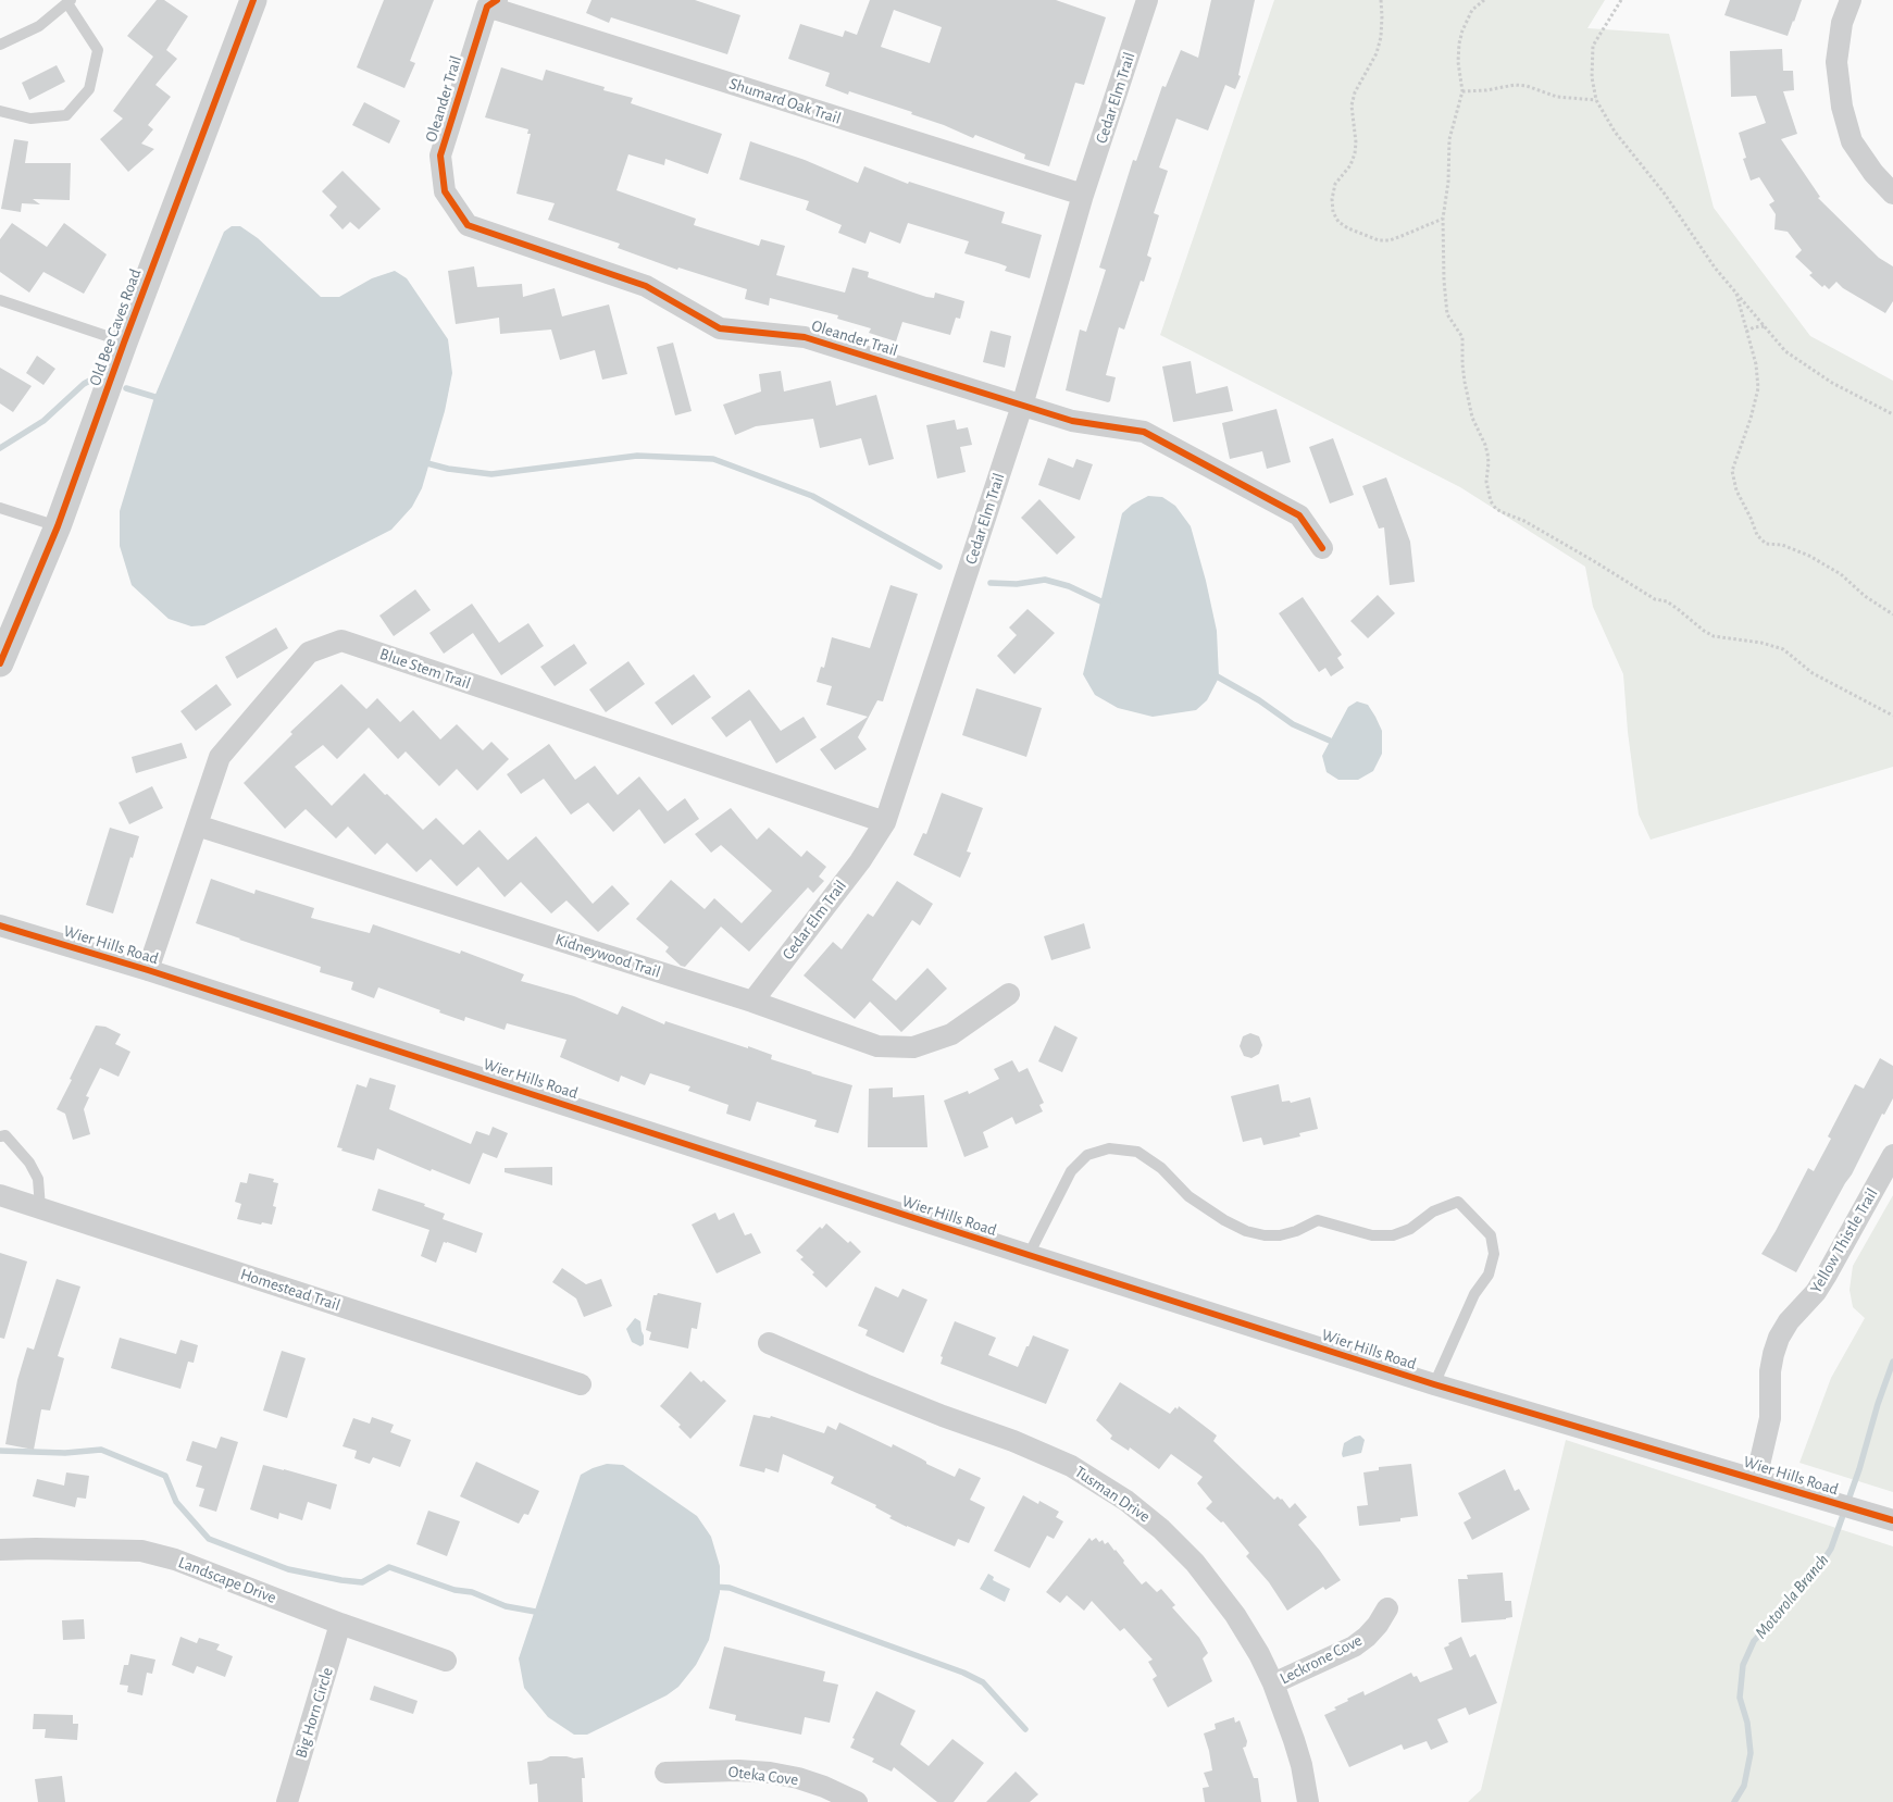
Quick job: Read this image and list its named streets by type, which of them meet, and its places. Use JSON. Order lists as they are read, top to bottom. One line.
{"streets":{"street":["Cedar Elm Trail","Oleander Trail","Shumard Oak Trail","Old Bee Caves Road","Blue Stem Trail","Wier Hills Road","Kidneywood Trail","Yellow Thistle Trail","Homestead Trail","Tusman Drive","Landscape Drive","Leckrone Cove","Big Horn Circle","Oteka Cove"]},"crossings":[["Cedar Elm Trail","Oleander Trail"],["Cedar Elm Trail","Shumard Oak Trail"],["Cedar Elm Trail","Blue Stem Trail"],["Cedar Elm Trail","Kidneywood Trail"],["Oleander Trail","Shumard Oak Trail"],["Blue Stem Trail","Wier Hills Road"],["Blue Stem Trail","Kidneywood Trail"],["Wier Hills Road","Yellow Thistle Trail"],["Tusman Drive","Leckrone Cove"],["Landscape Drive","Big Horn Circle"]],"water":["Motorola Branch"]}
